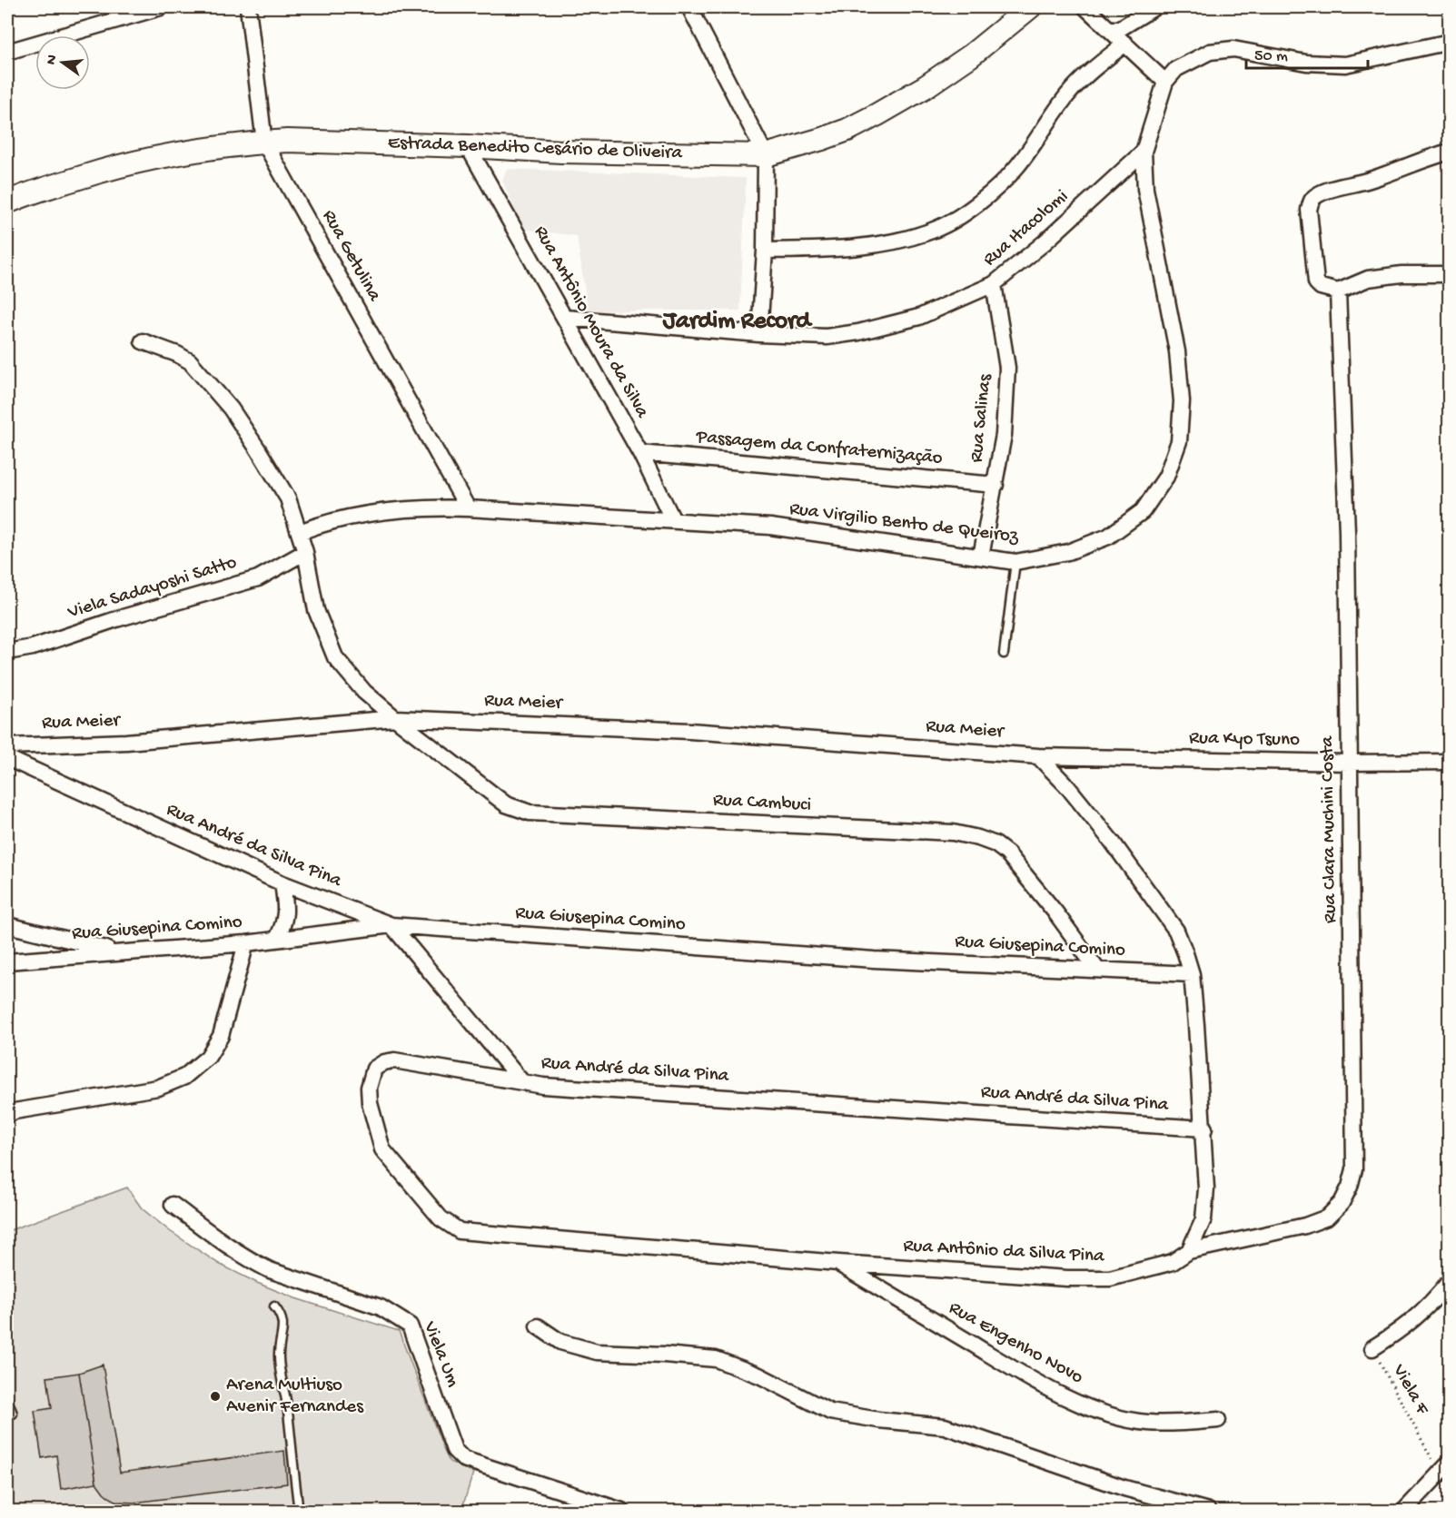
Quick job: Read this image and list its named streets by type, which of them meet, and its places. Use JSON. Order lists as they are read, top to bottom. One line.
{"streets":{"main road":["Estrada Benedito Cesário de Oliveira"],"street":["Rua Itacolomi","Rua Getulina","Rua Antônio Moura da Silva","Rua Salinas","Passagem da Confraternização","Rua Virgilio Bento de Queiroz","Viela Sadayoshi Satto","Rua Meier","Rua Kyo Tsuno","Rua Cambuci","Rua Clara Muchini Costa","Rua André da Silva Pina","Rua Giusepina Comino","Rua Antônio da Silva Pina","Rua Engenho Novo","Viela Um"],"path":["Viela F"]},"crossings":[["Estrada Benedito Cesário de Oliveira","Rua Getulina"],["Estrada Benedito Cesário de Oliveira","Rua Antônio Moura da Silva"],["Rua Itacolomi","Rua Antônio Moura da Silva"],["Rua Itacolomi","Rua Salinas"],["Rua Itacolomi","Rua Virgilio Bento de Queiroz"],["Rua Getulina","Rua Virgilio Bento de Queiroz"],["Rua Antônio Moura da Silva","Passagem da Confraternização"],["Rua Antônio Moura da Silva","Rua Virgilio Bento de Queiroz"],["Rua Salinas","Passagem da Confraternização"],["Rua Salinas","Rua Virgilio Bento de Queiroz"],["Rua Virgilio Bento de Queiroz","Rua Cambuci"],["Viela Sadayoshi Satto","Rua Cambuci"],["Rua Meier","Rua Kyo Tsuno"],["Rua Meier","Rua Cambuci"],["Rua Kyo Tsuno","Rua Clara Muchini Costa"],["Rua Cambuci","Rua Giusepina Comino"],["Rua Clara Muchini Costa","Rua Antônio da Silva Pina"],["Rua André da Silva Pina","Rua Giusepina Comino"],["Rua André da Silva Pina","Rua Antônio da Silva Pina"],["Rua Antônio da Silva Pina","Rua Engenho Novo"]],"districts":["Jardim Record"],"places":["Arena Multiuso Avenir Fernandes"],"scale_bar":"50 m","north":"left"}
